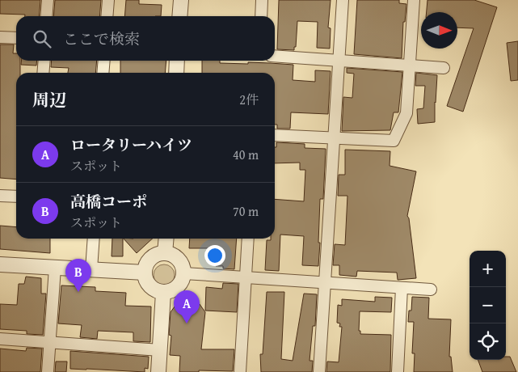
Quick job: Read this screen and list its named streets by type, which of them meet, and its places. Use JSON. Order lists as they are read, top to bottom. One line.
{"north":"right","page":{"search":"ここで検索","heading":["周辺","2件"],"list":[{"mark":"A","name":"ロータリーハイツ","note":"スポット","value":"40 m"},{"mark":"B","name":"高橋コーポ","note":"スポット","value":"70 m"}],"map_buttons":["+","−"],"pins":["B","A"]}}
